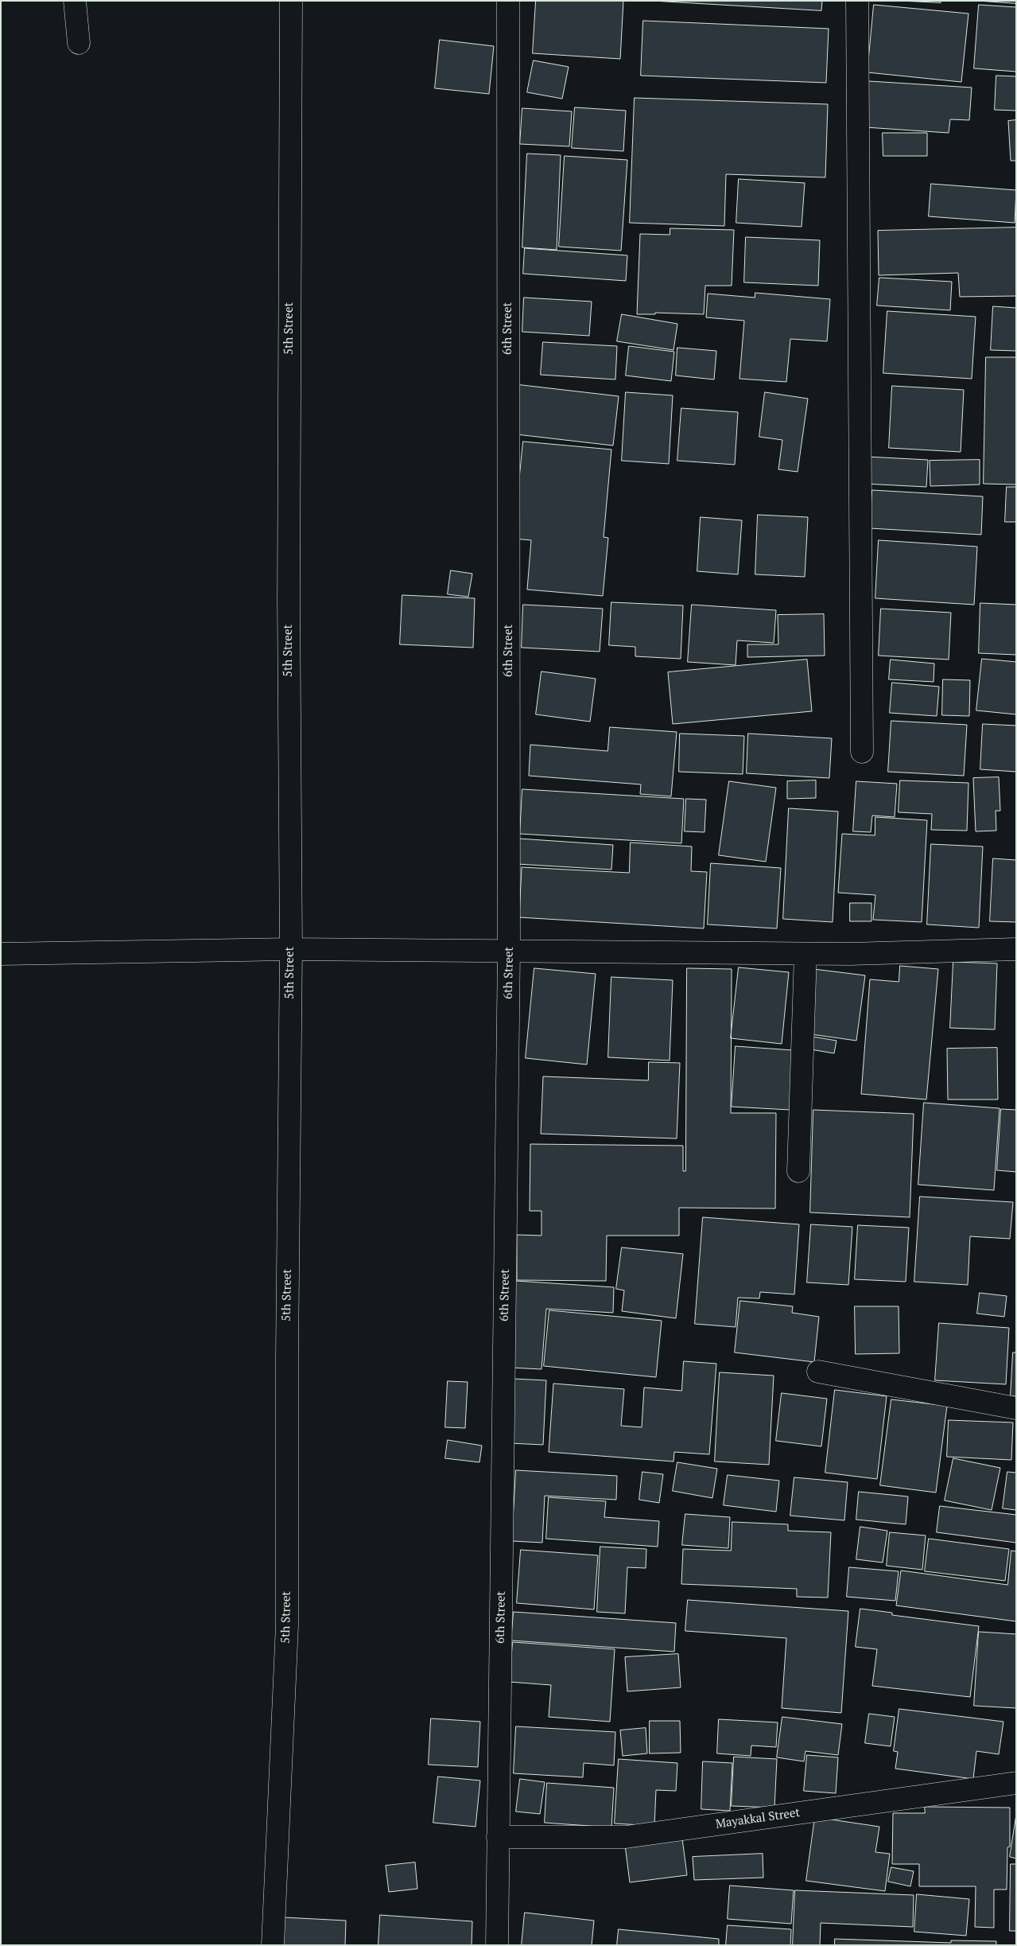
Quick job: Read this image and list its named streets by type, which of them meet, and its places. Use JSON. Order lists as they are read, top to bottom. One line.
{"streets":{"street":["5th Street","6th Street","Mayakkal Street"]},"crossings":[["6th Street","Mayakkal Street"]]}
